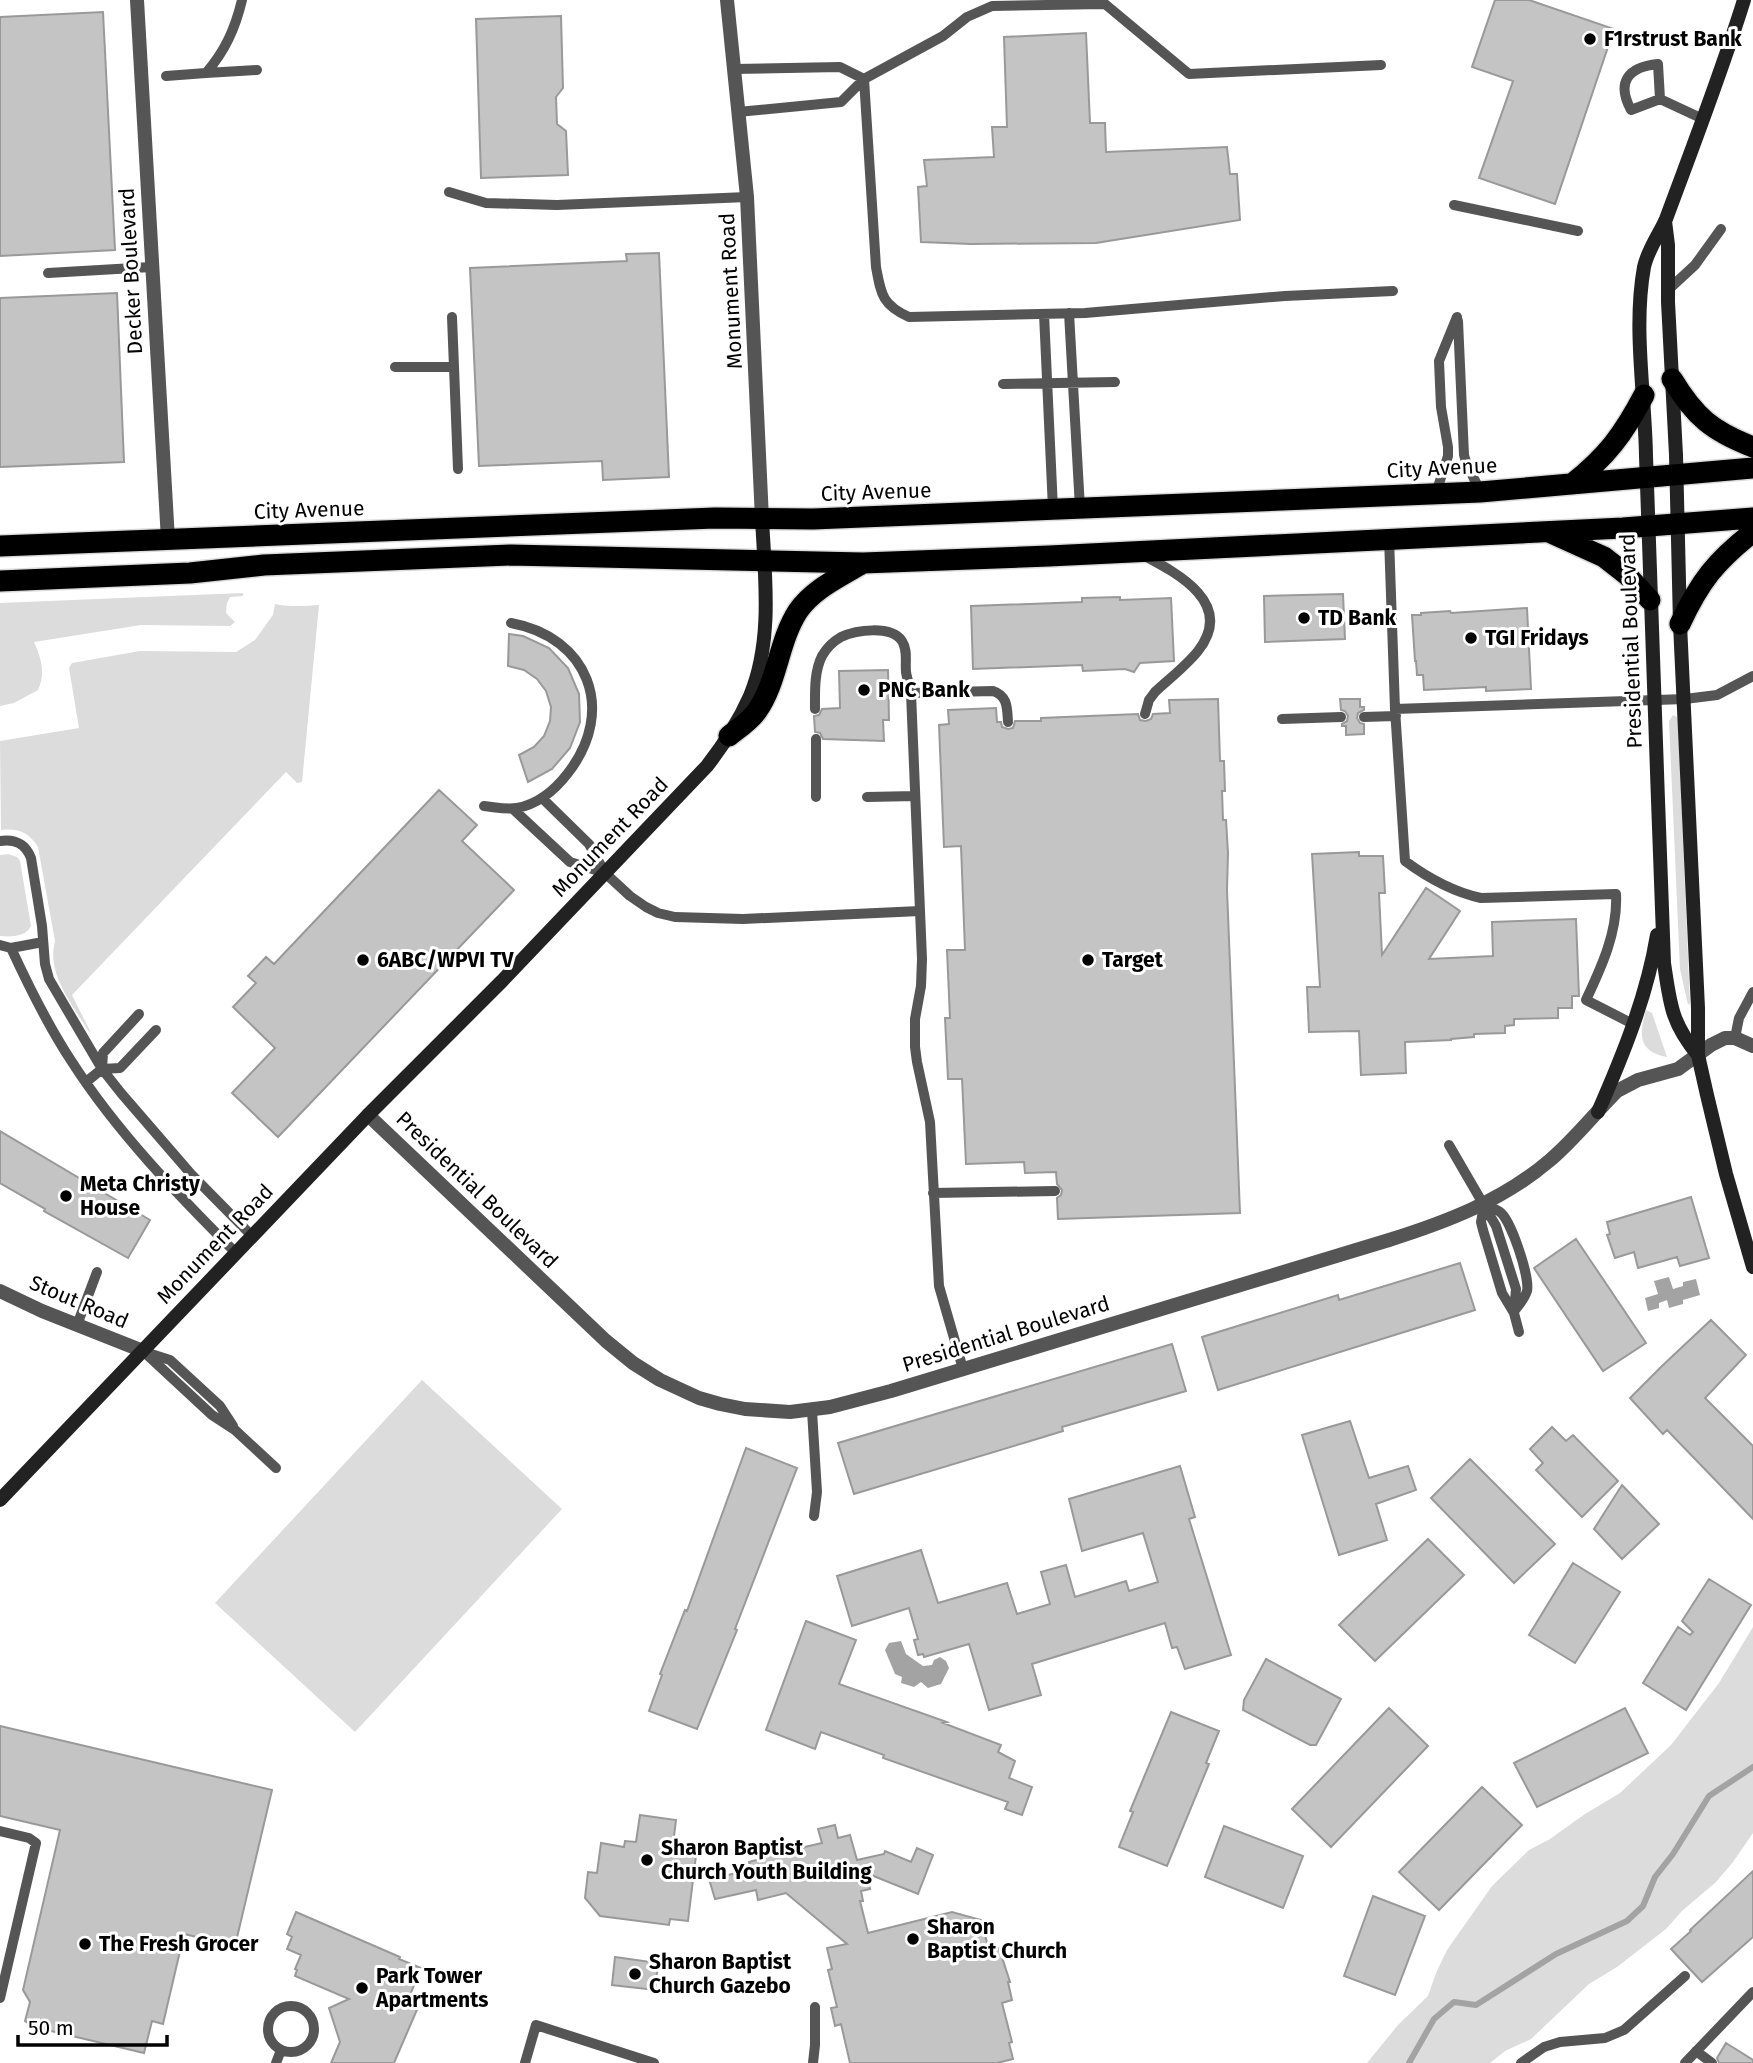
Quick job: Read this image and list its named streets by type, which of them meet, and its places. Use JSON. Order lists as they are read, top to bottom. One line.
{"streets":{"highway":["City Avenue"],"street":["Decker Boulevard","Monument Road","Presidential Boulevard","Stout Road"]},"crossings":[["Decker Boulevard","City Avenue"],["Monument Road","City Avenue"],["Monument Road","Presidential Boulevard"],["Monument Road","Stout Road"],["City Avenue","Presidential Boulevard"]],"places":["F1rstrust Bank","TD Bank","TGI Fridays","PNC Bank","6ABC/WPVI TV","Target","Meta Christy House","Sharon Baptist Church Youth Building","Sharon Baptist Church","The Fresh Grocer","Sharon Baptist Church Gazebo","Park Tower Apartments"],"scale_bar":"50 m"}
